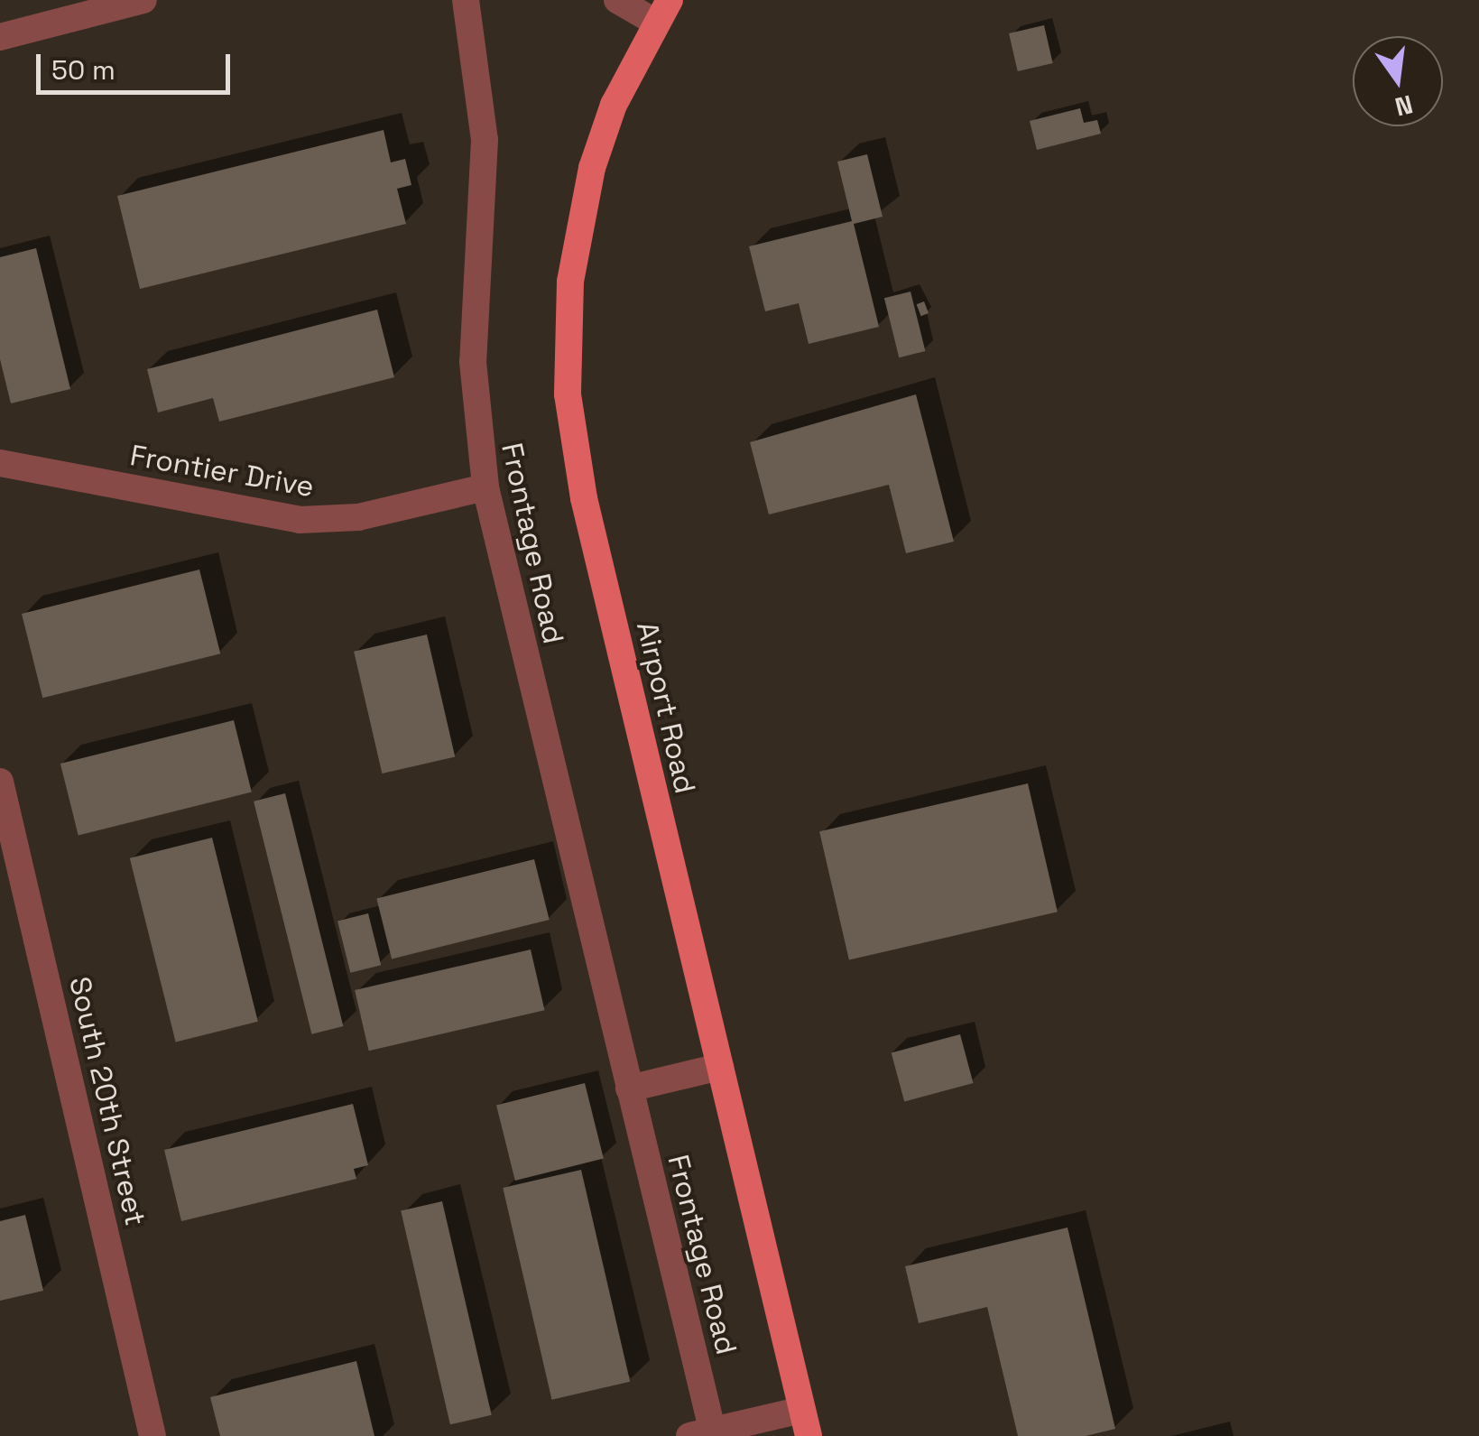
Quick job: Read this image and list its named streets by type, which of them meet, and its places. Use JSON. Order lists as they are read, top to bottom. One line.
{"streets":{"main road":["Airport Road"],"street":["Frontier Drive","Frontage Road","South 20th Street"]},"crossings":[["Frontier Drive","Frontage Road"]],"scale_bar":"50 m","north":"bottom"}
